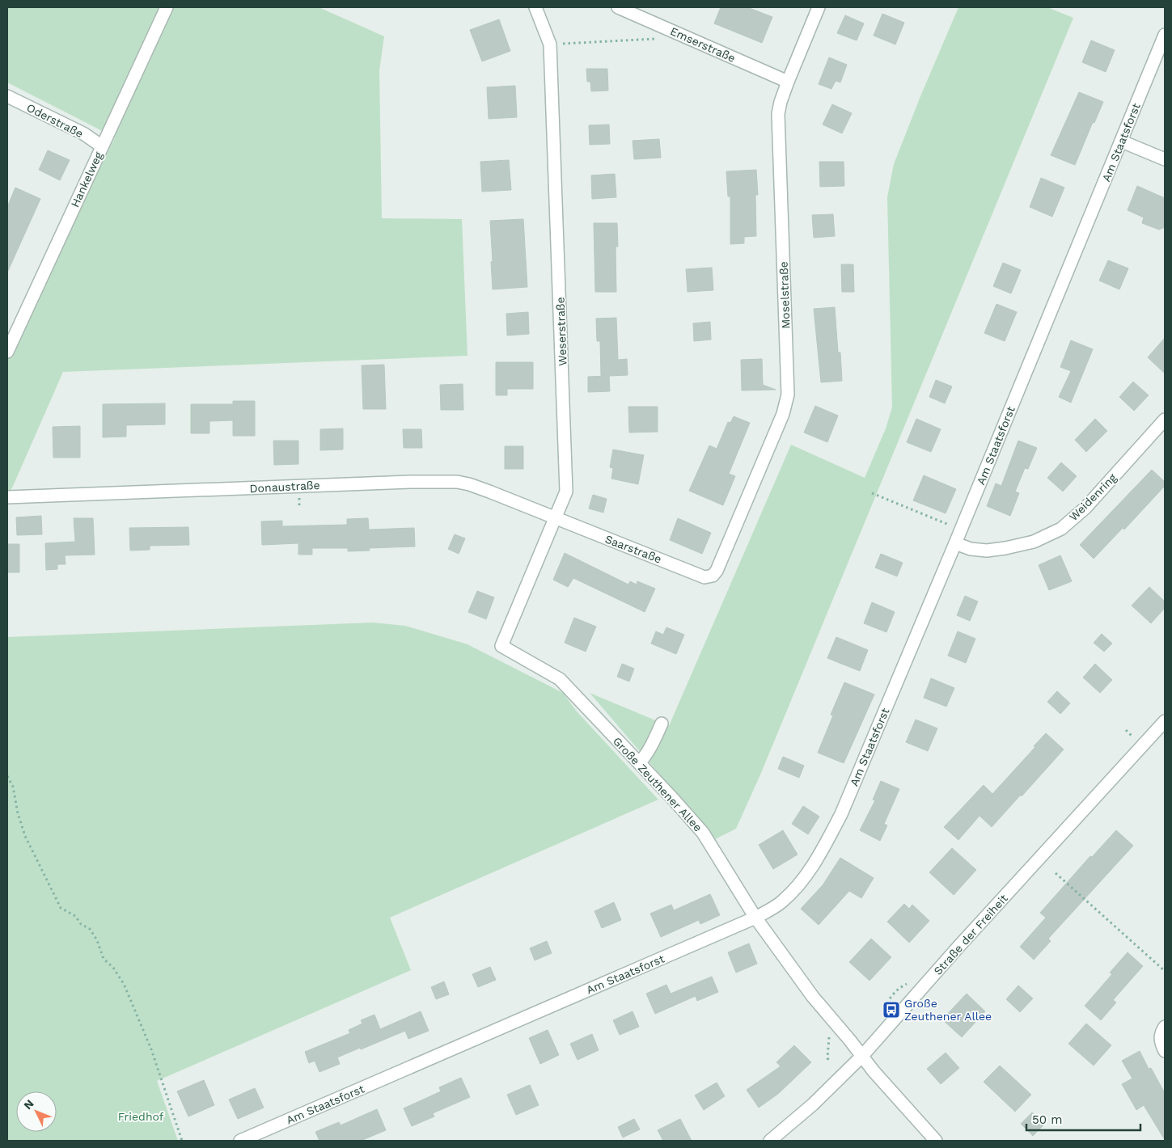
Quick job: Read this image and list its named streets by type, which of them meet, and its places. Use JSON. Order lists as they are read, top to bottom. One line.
{"streets":{"street":["Emserstraße","Oderstraße","Am Staatsforst","Hankelweg","Moselstraße","Weserstraße","Donaustraße","Weidenring","Saarstraße","Große Zeuthener Allee","Straße der Freiheit"]},"crossings":[["Emserstraße","Moselstraße"],["Oderstraße","Hankelweg"],["Am Staatsforst","Weidenring"],["Am Staatsforst","Große Zeuthener Allee"],["Moselstraße","Saarstraße"],["Weserstraße","Donaustraße"],["Weserstraße","Saarstraße"],["Weserstraße","Große Zeuthener Allee"],["Donaustraße","Saarstraße"],["Große Zeuthener Allee","Straße der Freiheit"]],"parks":["Friedhof"],"places":{"bus stop":["Große Zeuthener Allee"]},"scale_bar":"50 m","north":"top left"}
